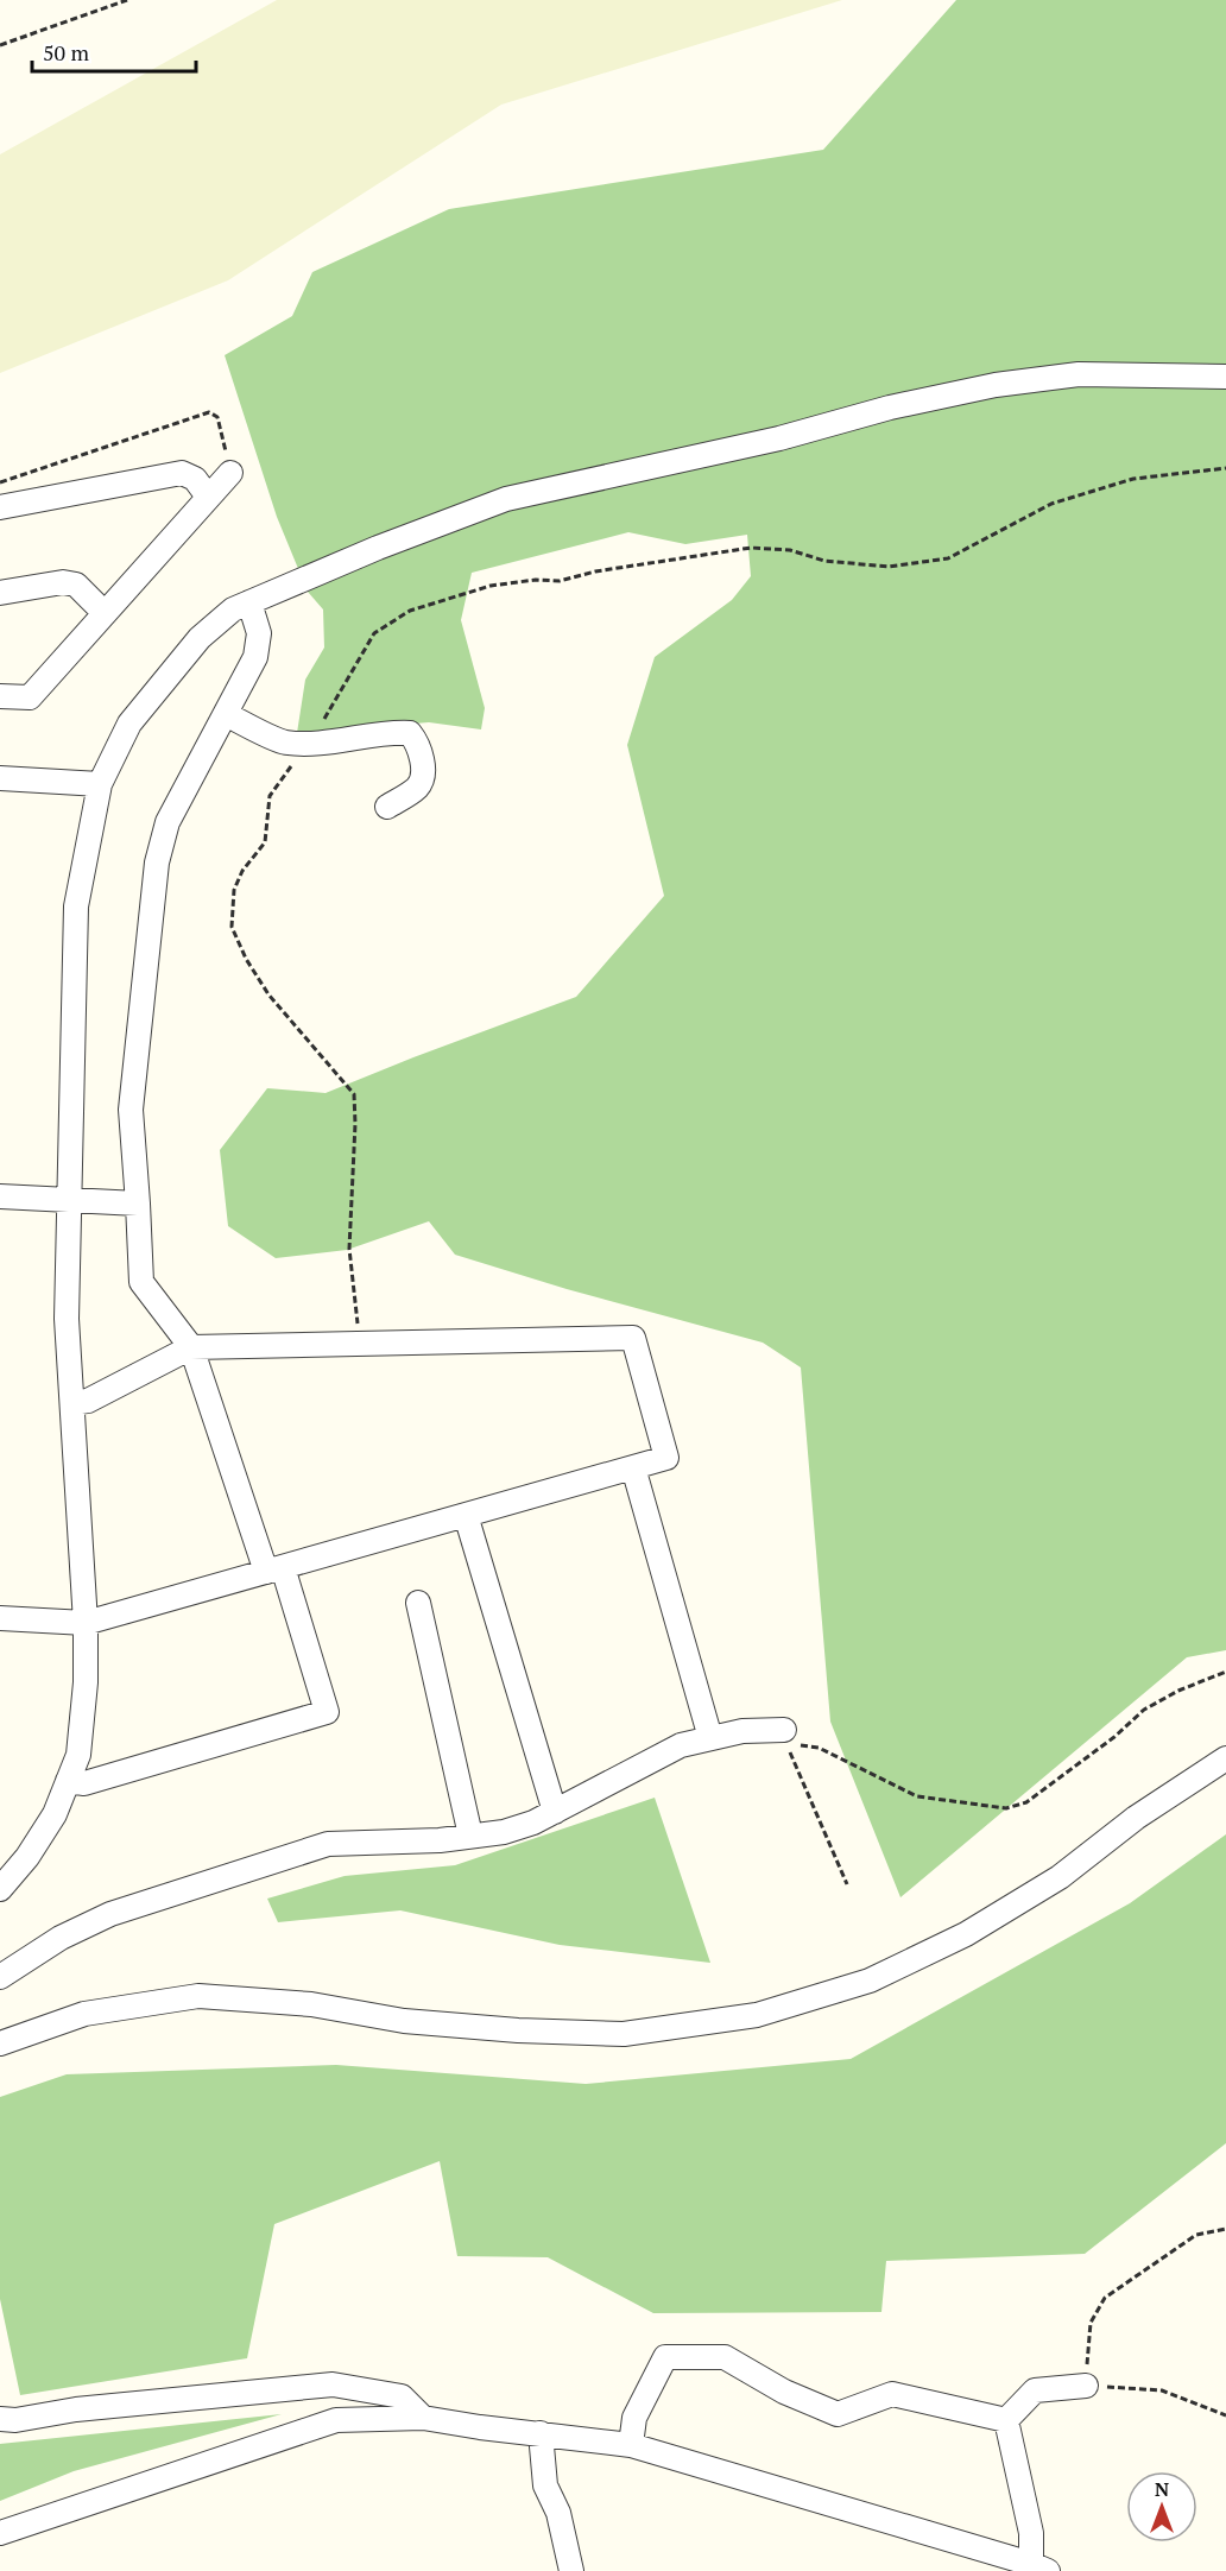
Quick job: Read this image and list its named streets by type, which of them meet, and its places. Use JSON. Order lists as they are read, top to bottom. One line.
{"scale_bar":"50 m","north":"top"}
